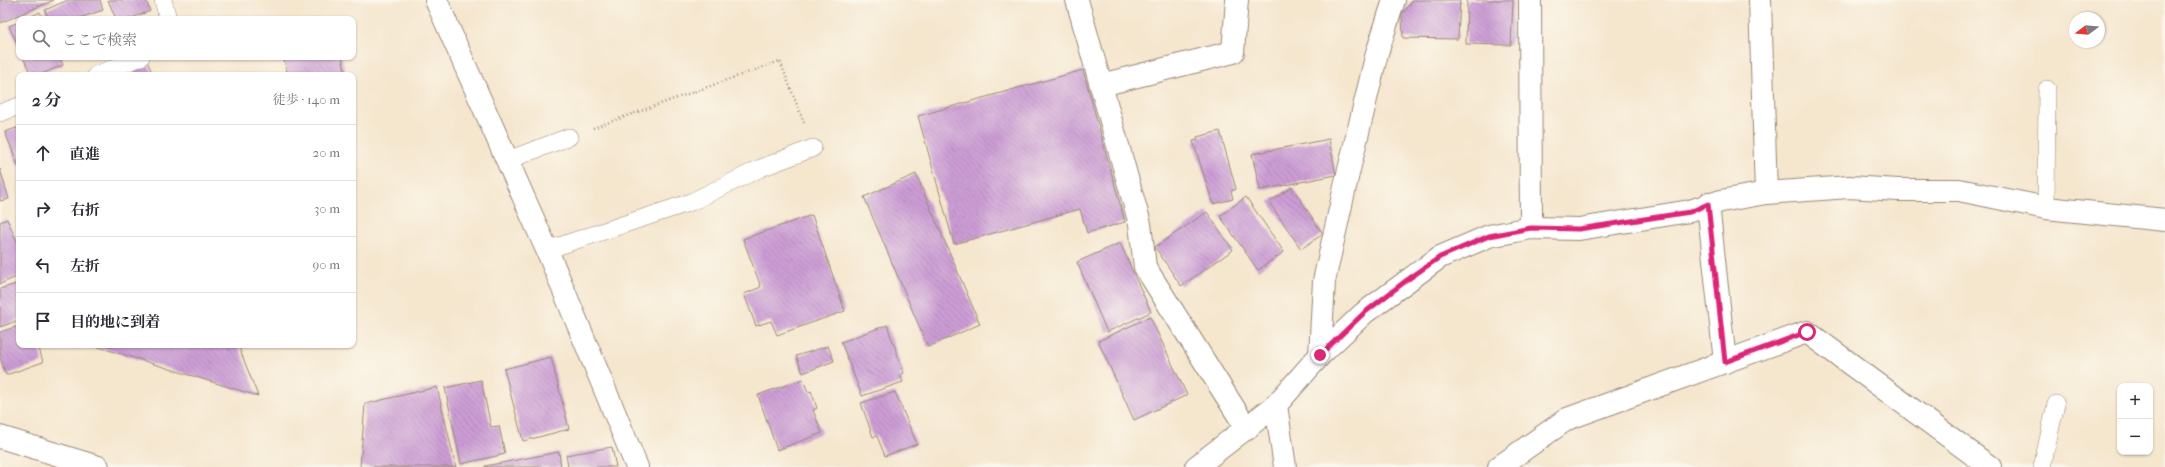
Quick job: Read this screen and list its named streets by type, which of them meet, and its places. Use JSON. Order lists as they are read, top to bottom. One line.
{"north":"left","page":{"search":"ここで検索","heading":["2 分","徒歩 · 140 m"],"list":[["直進","20 m"],["右折","30 m"],["左折","90 m"],"目的地に到着"],"map_buttons":["+","−"]}}
